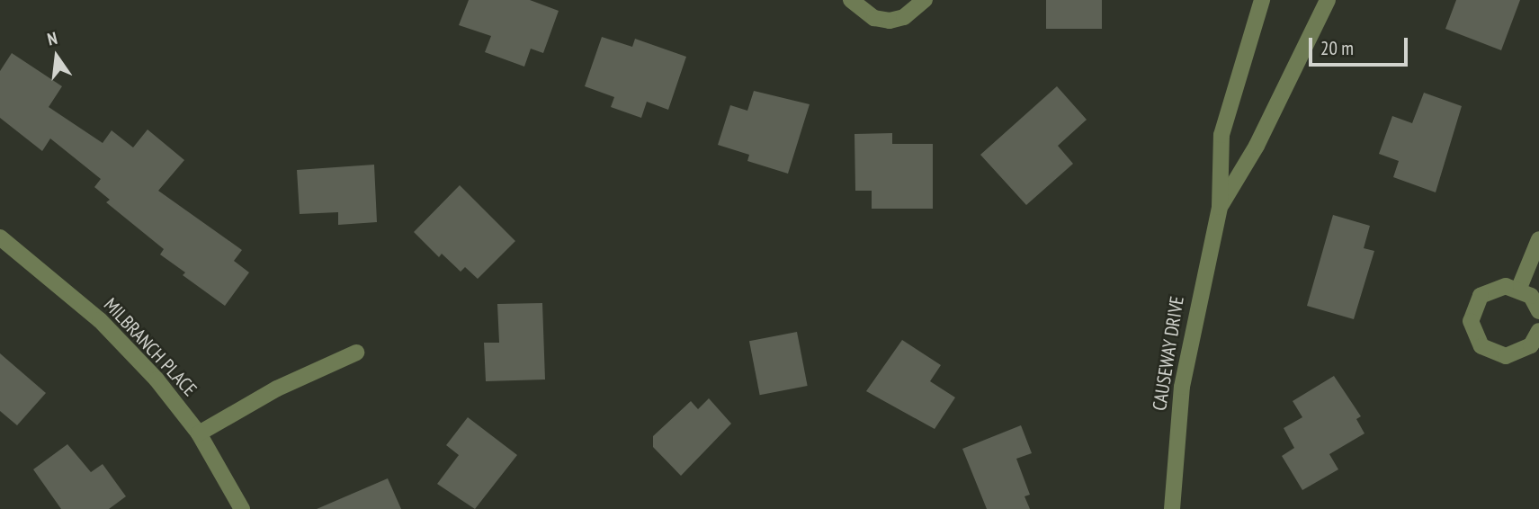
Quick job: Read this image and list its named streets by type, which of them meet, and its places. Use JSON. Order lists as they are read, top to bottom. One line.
{"streets":{"street":["MILBRANCH PLACE","CAUSEWAY DRIVE"]},"scale_bar":"20 m","north":"top"}
